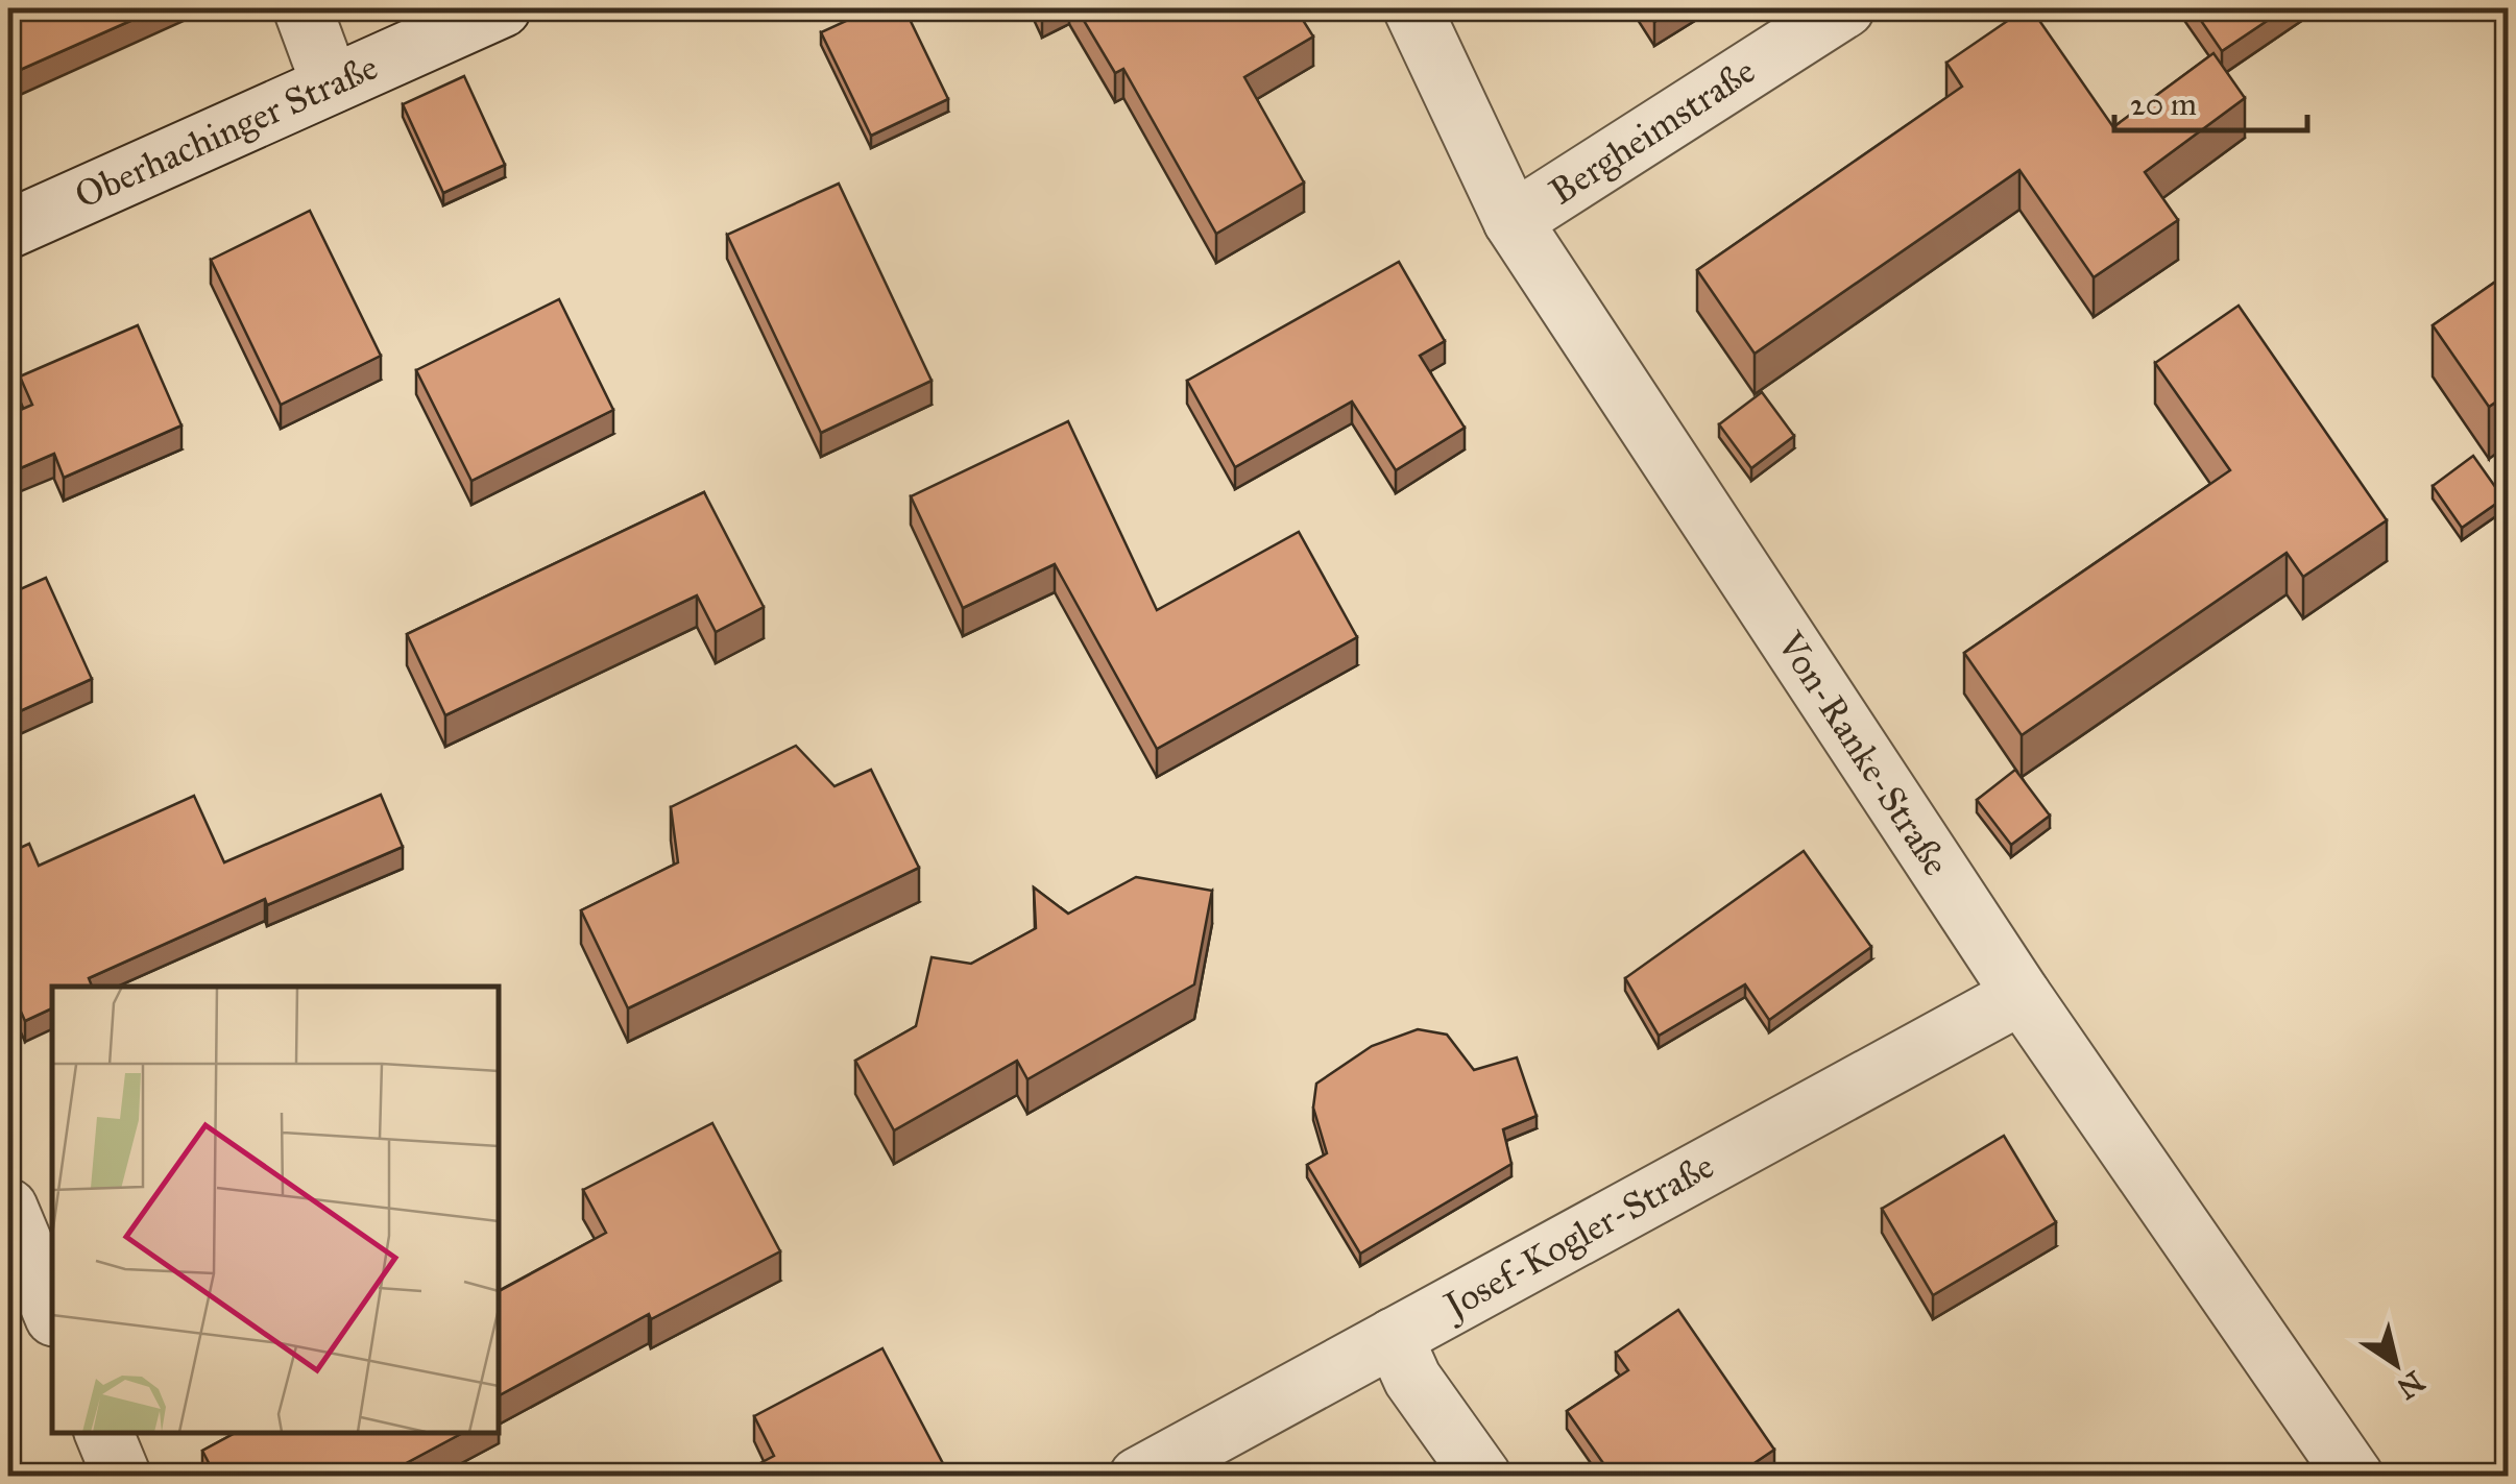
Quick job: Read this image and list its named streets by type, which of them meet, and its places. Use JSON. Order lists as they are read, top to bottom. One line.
{"streets":{"street":["Oberhachinger Straße","Bergheimstraße","Von-Ranke-Straße","Josef-Kogler-Straße"]},"crossings":[["Bergheimstraße","Von-Ranke-Straße"],["Von-Ranke-Straße","Josef-Kogler-Straße"]],"scale_bar":"20 m","north":"bottom right"}
